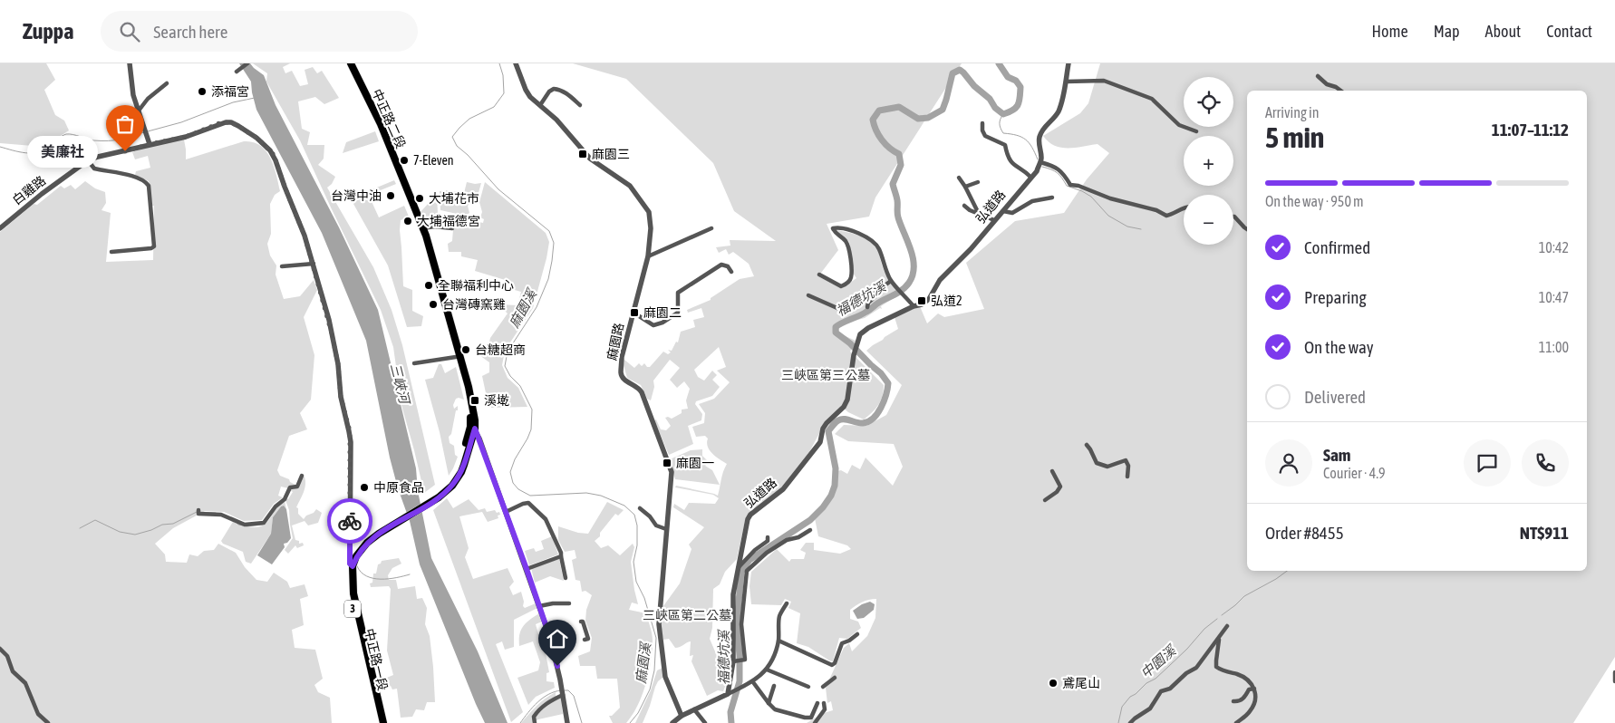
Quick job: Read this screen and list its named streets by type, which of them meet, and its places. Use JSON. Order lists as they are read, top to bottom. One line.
{"streets":{"main road":["中正路二段","3","中正路一段"],"street":["白雞路","弘道路","麻園路"]},"crossings":[["中正路二段","中正路一段"],["白雞路","中正路一段"]],"water":["福德坑溪","麻園溪","三峽河","中園溪"],"parks":["三峽區第三公墓","三峽區第二公墓"],"places":{"other":["添福宮","美廉社","7-Eleven","台灣中油","大埔花市","大埔福德宮","全聯福利中心","台灣磚窯雞","台糖超商","中原食品","鳶尾山"],"transit":["麻園三","弘道2","麻園二","溪墘","麻園一"]},"page":{"header":"Zuppa","search":"Search here","nav":["Home","Map","About","Contact"],"map_buttons":["+","−"],"heading":["5 min","Arriving in","11:07–11:12"],"panel":["Sam","Courier · 4.9","Order #8455","NT$911"],"bubble":"美廉社","bar":"On the way · 950 m","list":[["Confirmed","10:42"],["Preparing","10:47"],["On the way","11:00"],"Delivered"]}}
